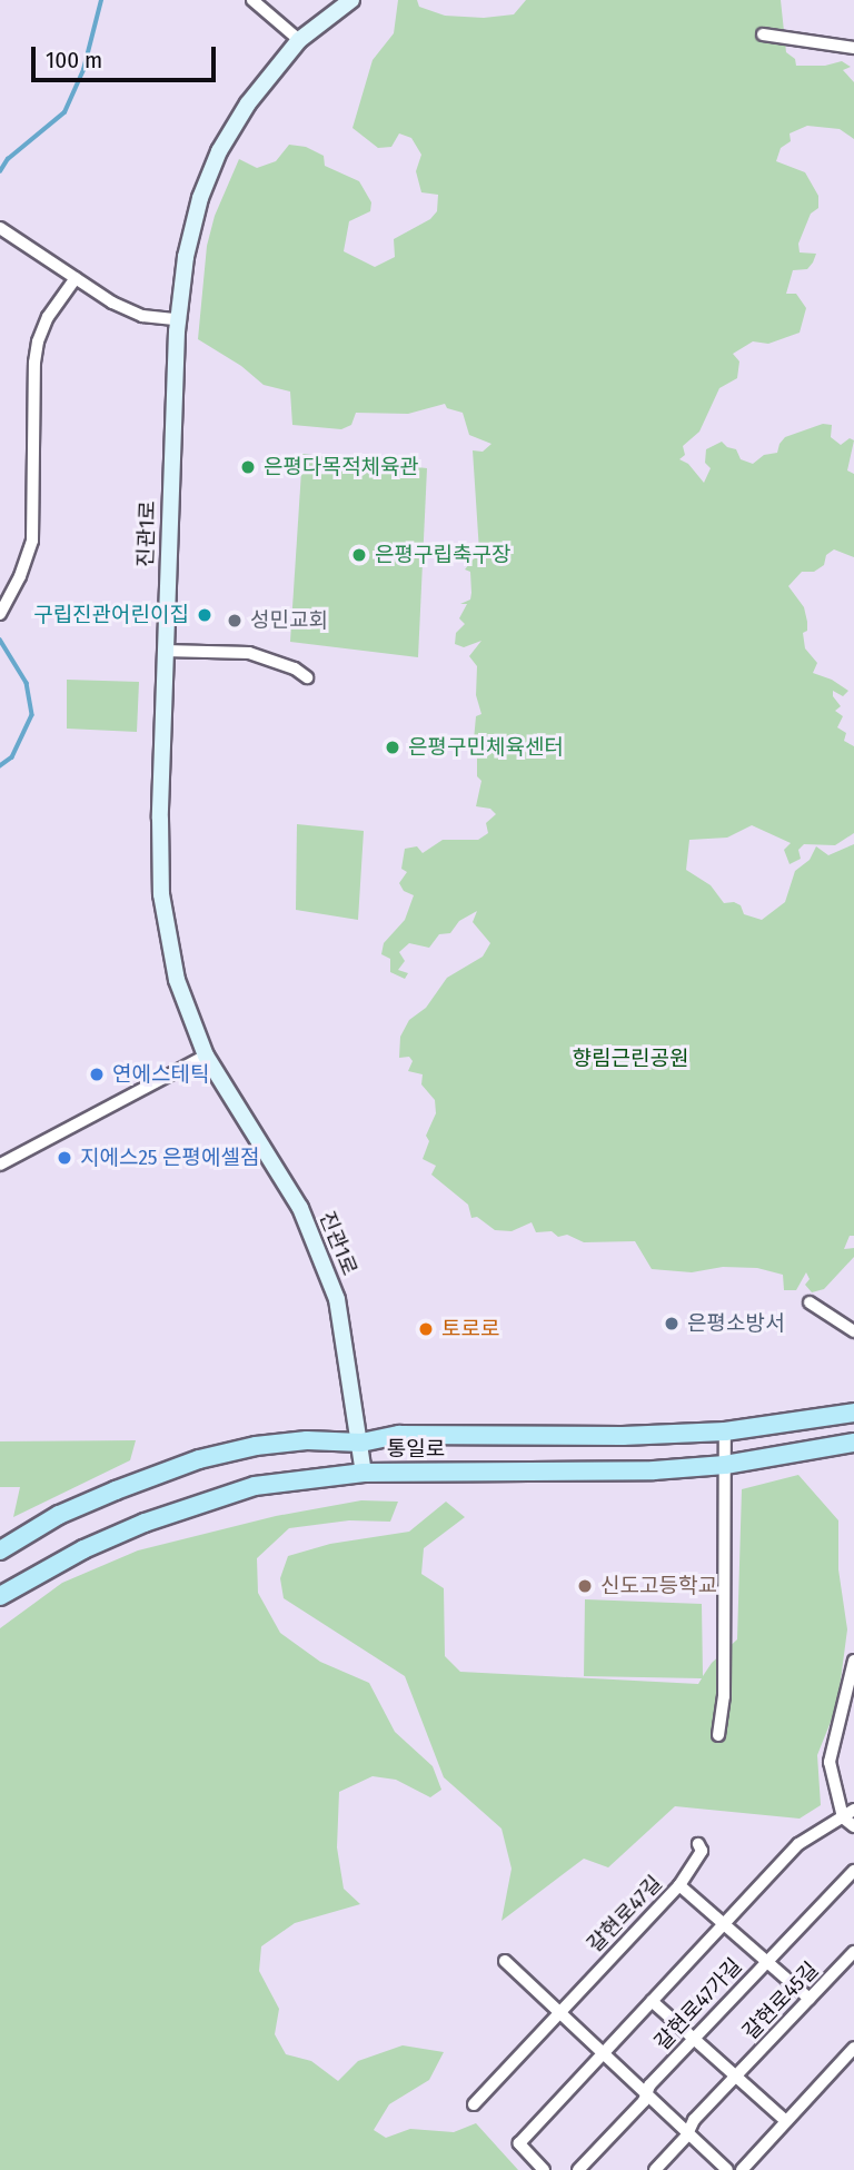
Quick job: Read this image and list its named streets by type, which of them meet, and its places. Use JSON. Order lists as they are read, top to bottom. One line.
{"streets":{"main road":["진관1로","통일로"],"street":["갈현로47길","갈현로45길","갈현로47가길"]},"crossings":[["진관1로","통일로"],["갈현로47길","갈현로45길"],["갈현로47길","갈현로47가길"]],"parks":["향림근린공원"],"places":["은평다목적체육관","은평구립축구장","구립진관어린이집","성민교회","은평구민체육센터","연에스테틱","지에스25 은평에셀점","은평소방서","토로로","신도고등학교"],"scale_bar":"100 m"}
